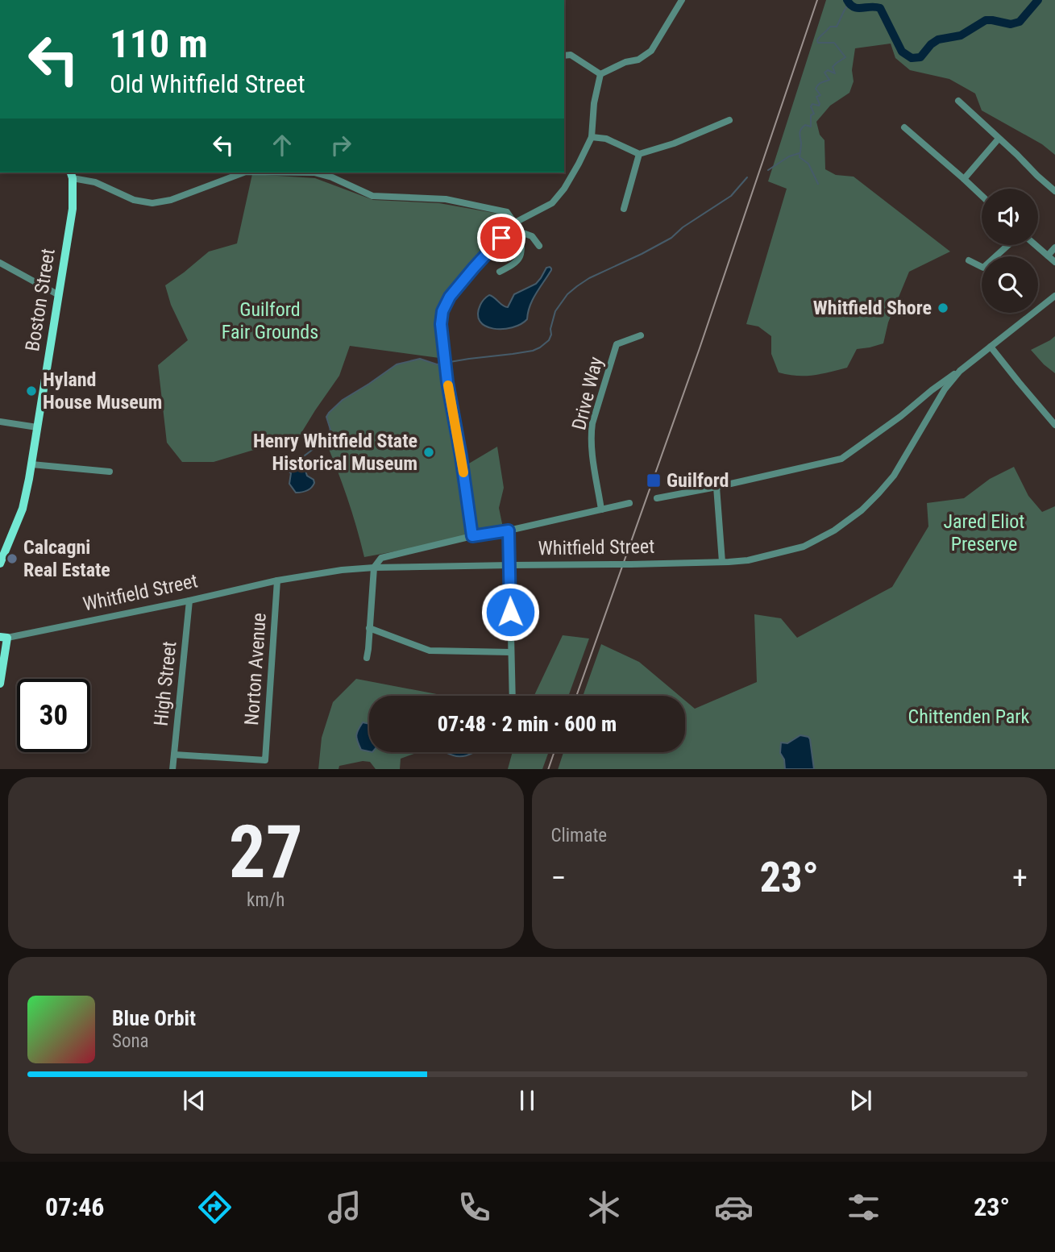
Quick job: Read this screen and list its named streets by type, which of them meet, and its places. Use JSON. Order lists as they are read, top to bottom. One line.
{"streets":{"main road":["Boston Street"],"street":["Drive Way","Whitfield Street","Norton Avenue","High Street"]},"crossings":[["Whitfield Street","Norton Avenue"],["Whitfield Street","High Street"],["Norton Avenue","High Street"]],"parks":["Guilford Fair Grounds","Jared Eliot Preserve","Chittenden Park"],"places":{"other":["Whitfield Shore","Hyland House Museum","Henry Whitfield State Historical Museum","Calcagni Real Estate"],"transit":["Guilford"]},"page":{"turn":["110 m","Old Whitfield Street"],"limit":"30","trip":"07:48 · 2 min · 600 m","tile":[["27","km/h"],"Climate"],"heat":["−","23°","+"],"song":["Blue Orbit","Sona"],"tabs":["07:46","23°"]}}
